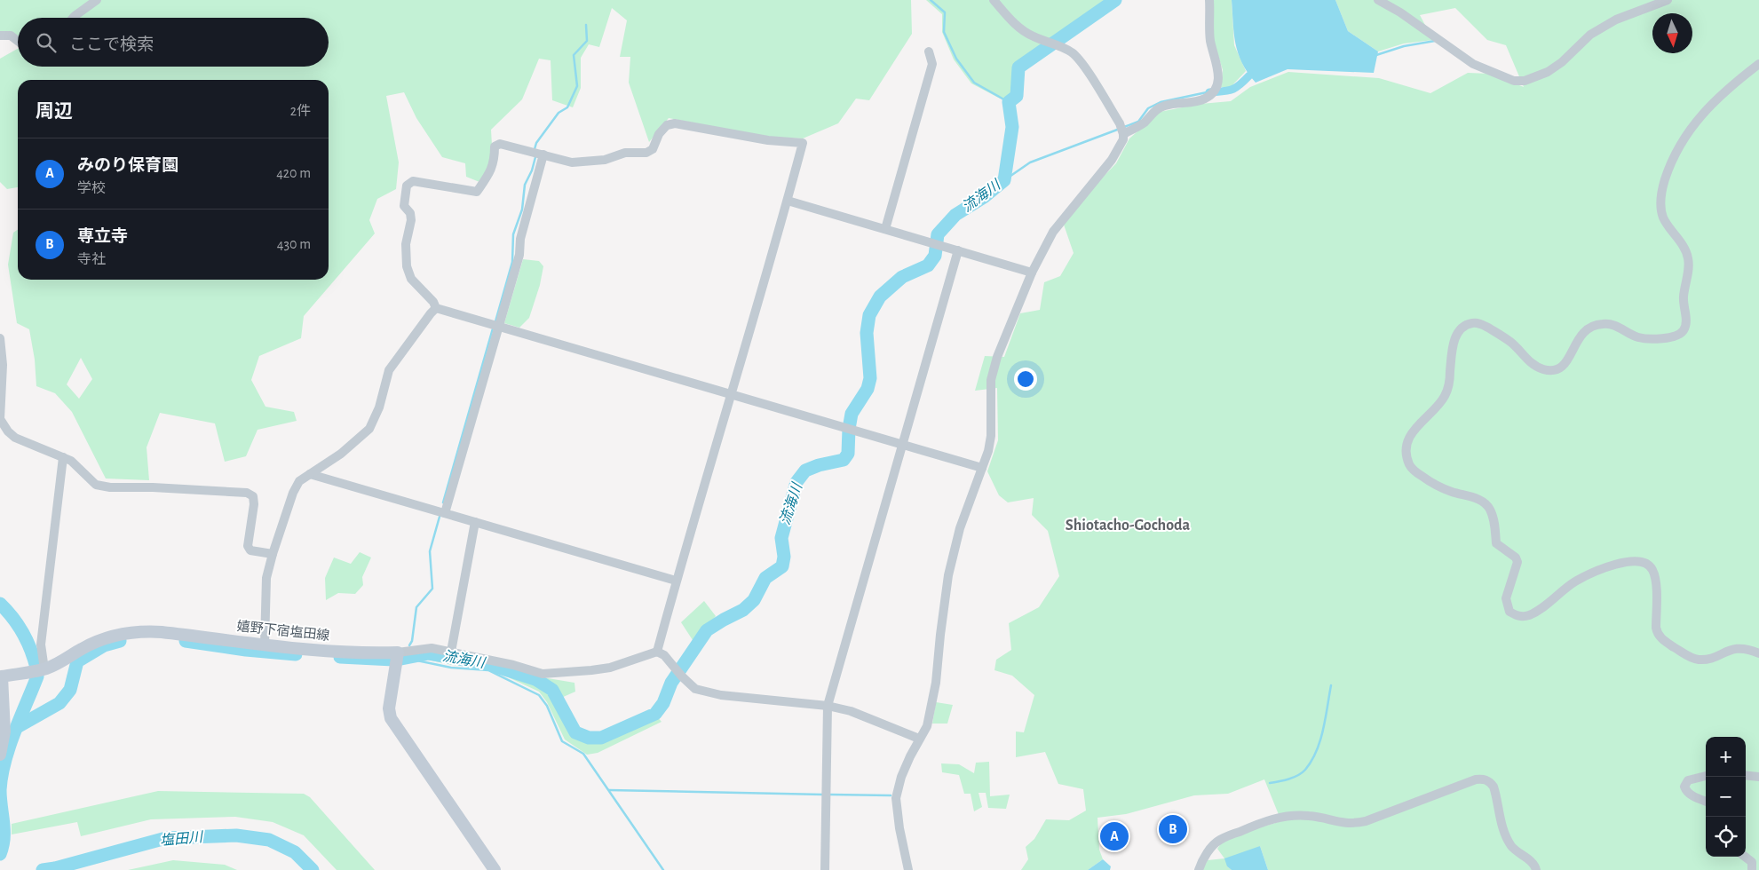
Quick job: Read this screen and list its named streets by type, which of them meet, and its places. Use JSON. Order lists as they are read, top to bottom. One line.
{"streets":{"main road":["嬉野下宿塩田線"]},"districts":["Shiotacho-Gochoda"],"water":["流海川","塩田川"],"north":"bottom","page":{"search":"ここで検索","heading":["周辺","2件"],"list":[{"mark":"A","name":"みのり保育園","note":"学校","value":"420 m"},{"mark":"B","name":"専立寺","note":"寺社","value":"430 m"}],"map_buttons":["+","−"],"pins":["B","A"]}}
